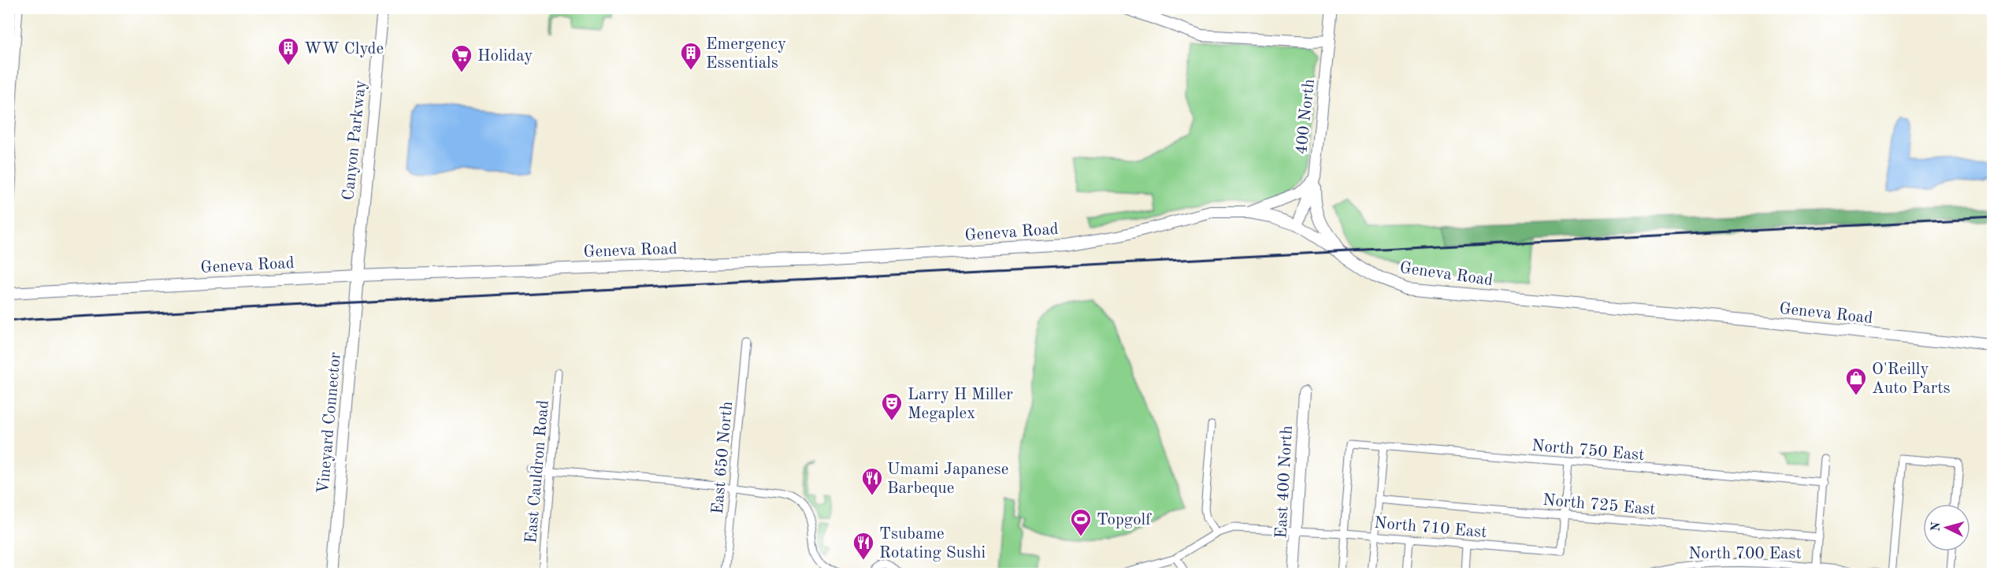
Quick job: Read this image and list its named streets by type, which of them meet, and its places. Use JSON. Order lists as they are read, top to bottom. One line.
{"streets":{"main road":["400 North","Canyon Parkway","Geneva Road","Vineyard Connector","East 400 North"],"street":["North 750 East","East 650 North","East Cauldron Road","North 725 East","North 710 East","North 700 East"]},"crossings":[["400 North","Geneva Road"],["Canyon Parkway","Geneva Road"],["Canyon Parkway","Vineyard Connector"],["Geneva Road","Vineyard Connector"],["North 750 East","North 710 East"],["East 400 North","North 710 East"],["North 725 East","North 710 East"]],"places":{"building":["WW Clyde","Emergency Essentials"],"supermarket":["Holiday"],"shop":["O'Reilly Auto Parts"],"theatre":["Larry H Miller Megaplex"],"restaurant":["Umami Japanese Barbeque","Tsubame Rotating Sushi"],"sports":["Topgolf"]},"north":"left"}
